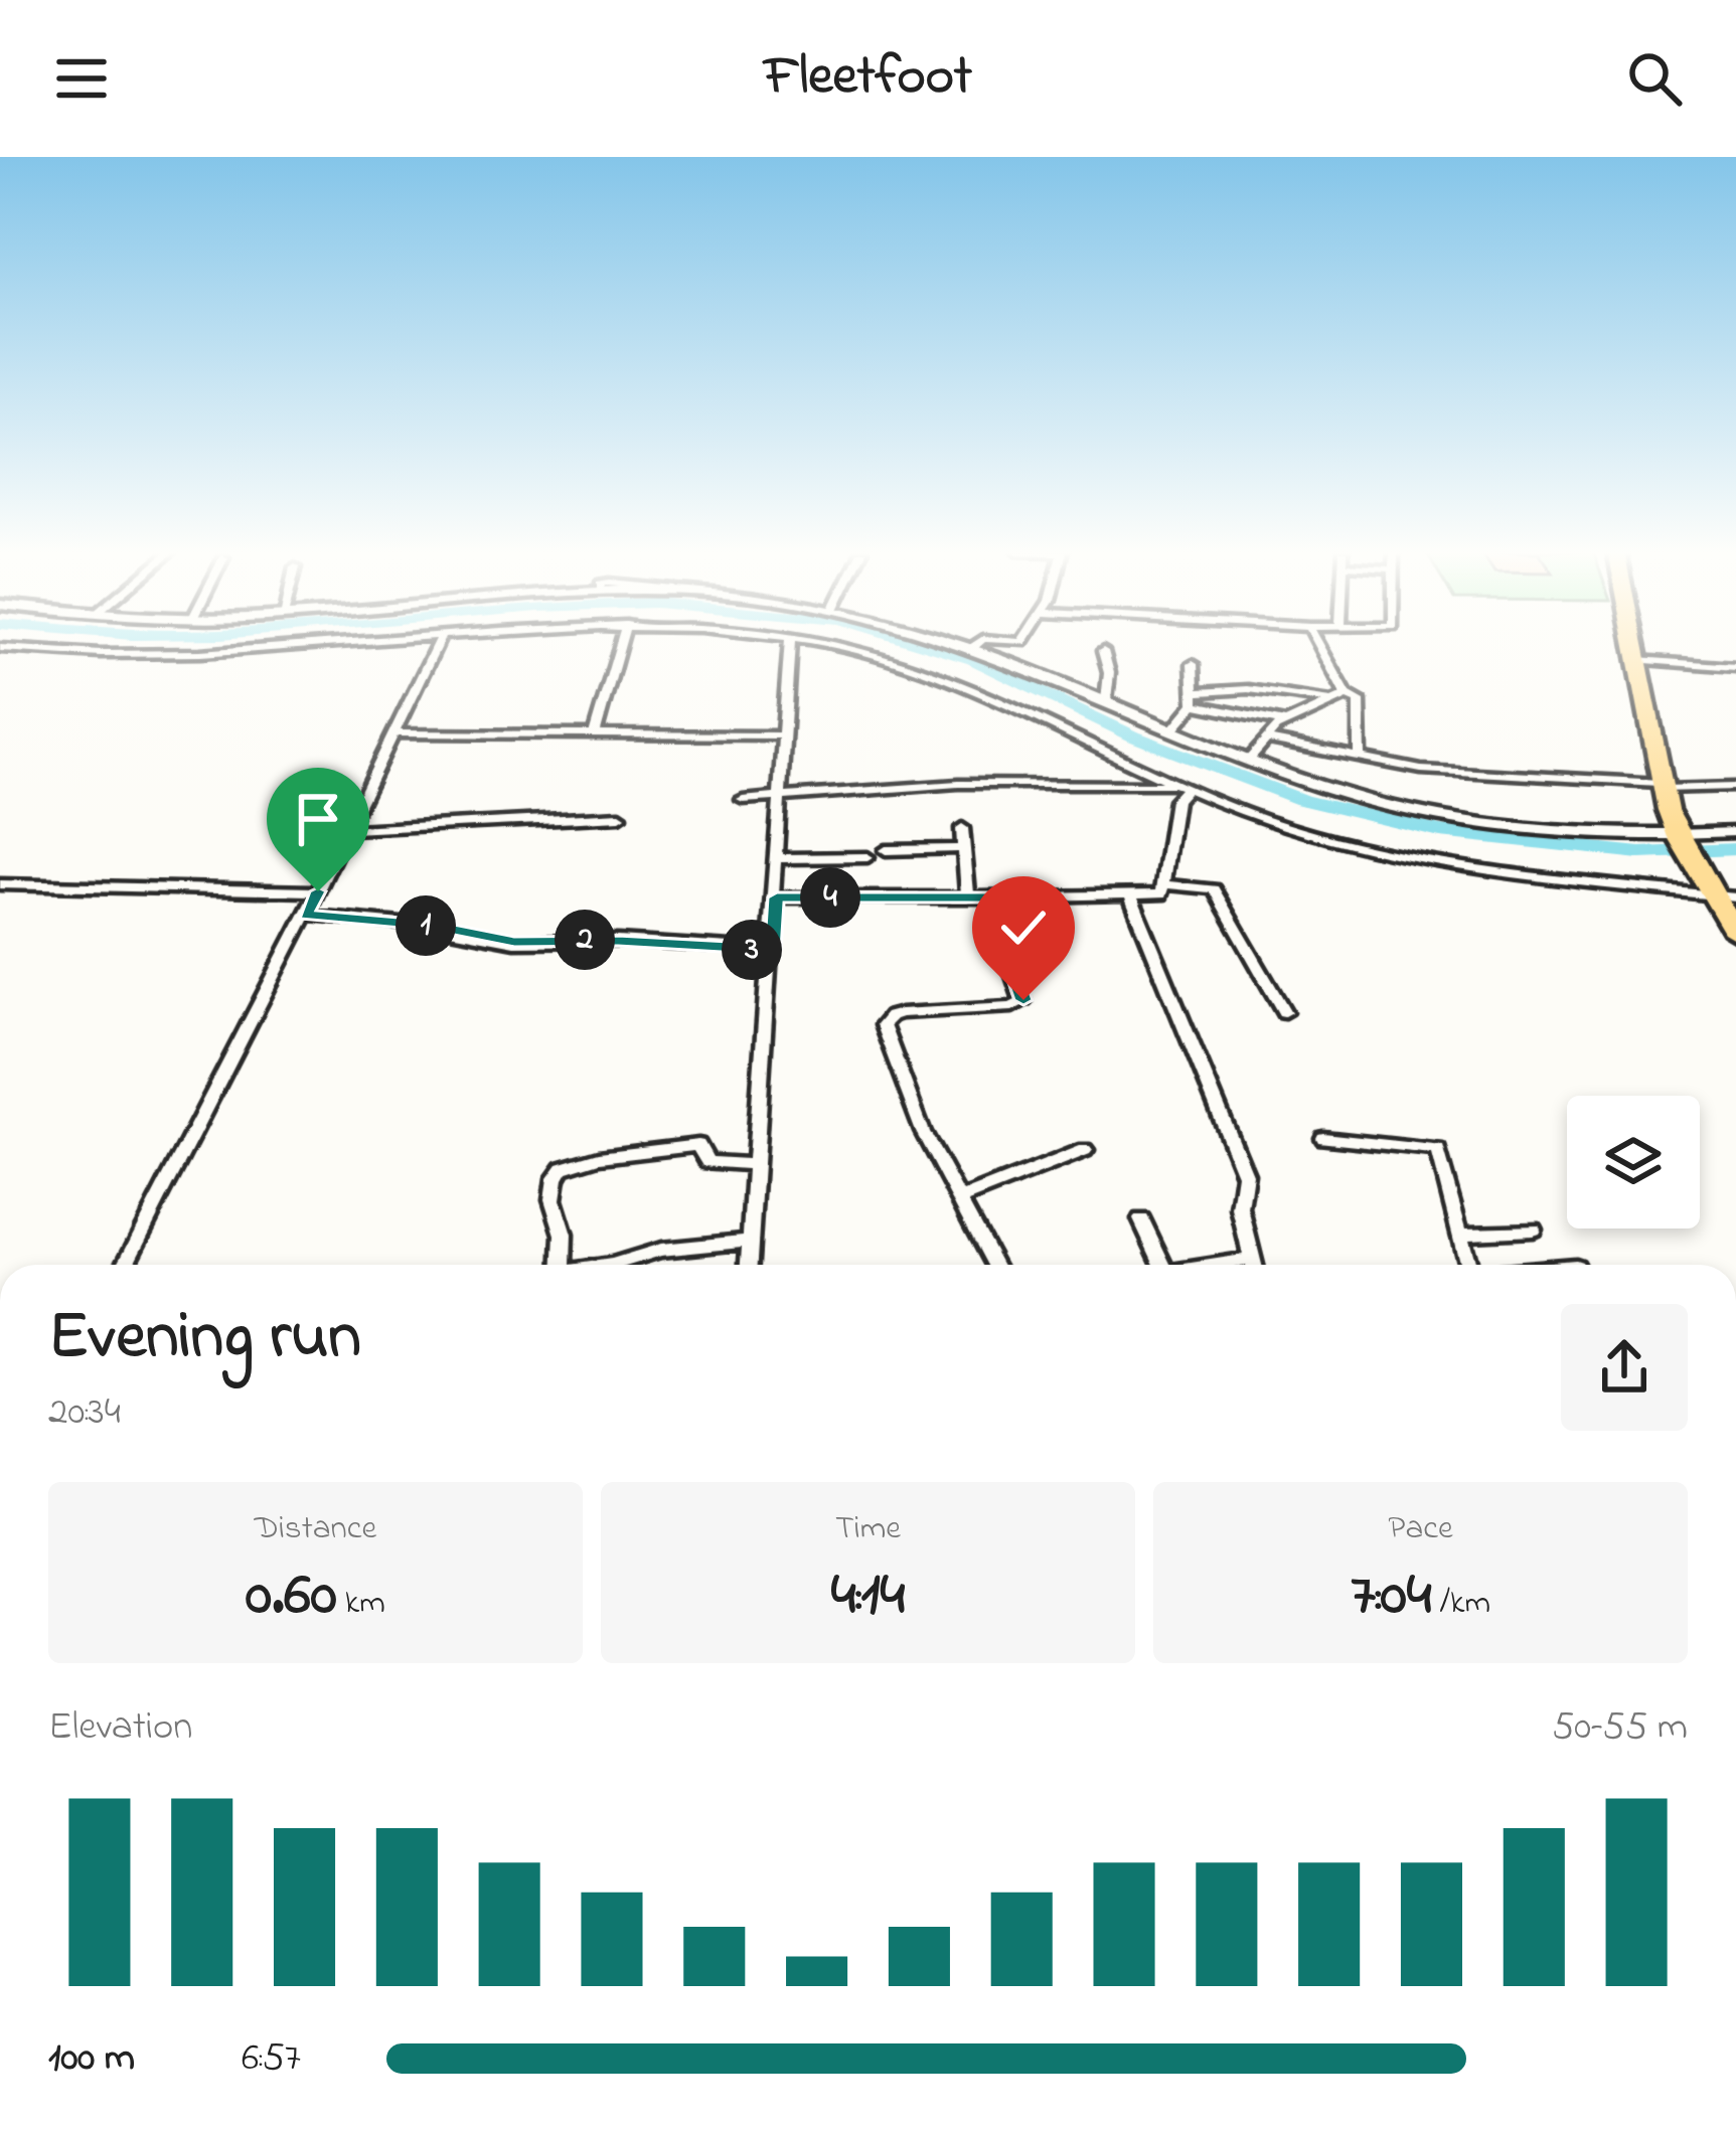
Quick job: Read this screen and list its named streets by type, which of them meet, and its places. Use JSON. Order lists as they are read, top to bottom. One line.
{"page":{"header":"Fleetfoot","pins":["4","1","2","3"],"heading":["Evening run","20:34"],"stats":[["Distance","0.60 km"],["Time","4:14"],["Pace","7:04 /km"]],"chart":["Elevation","50–55 m"],"list":[{"name":"100 m","note":"6:57"}]}}
